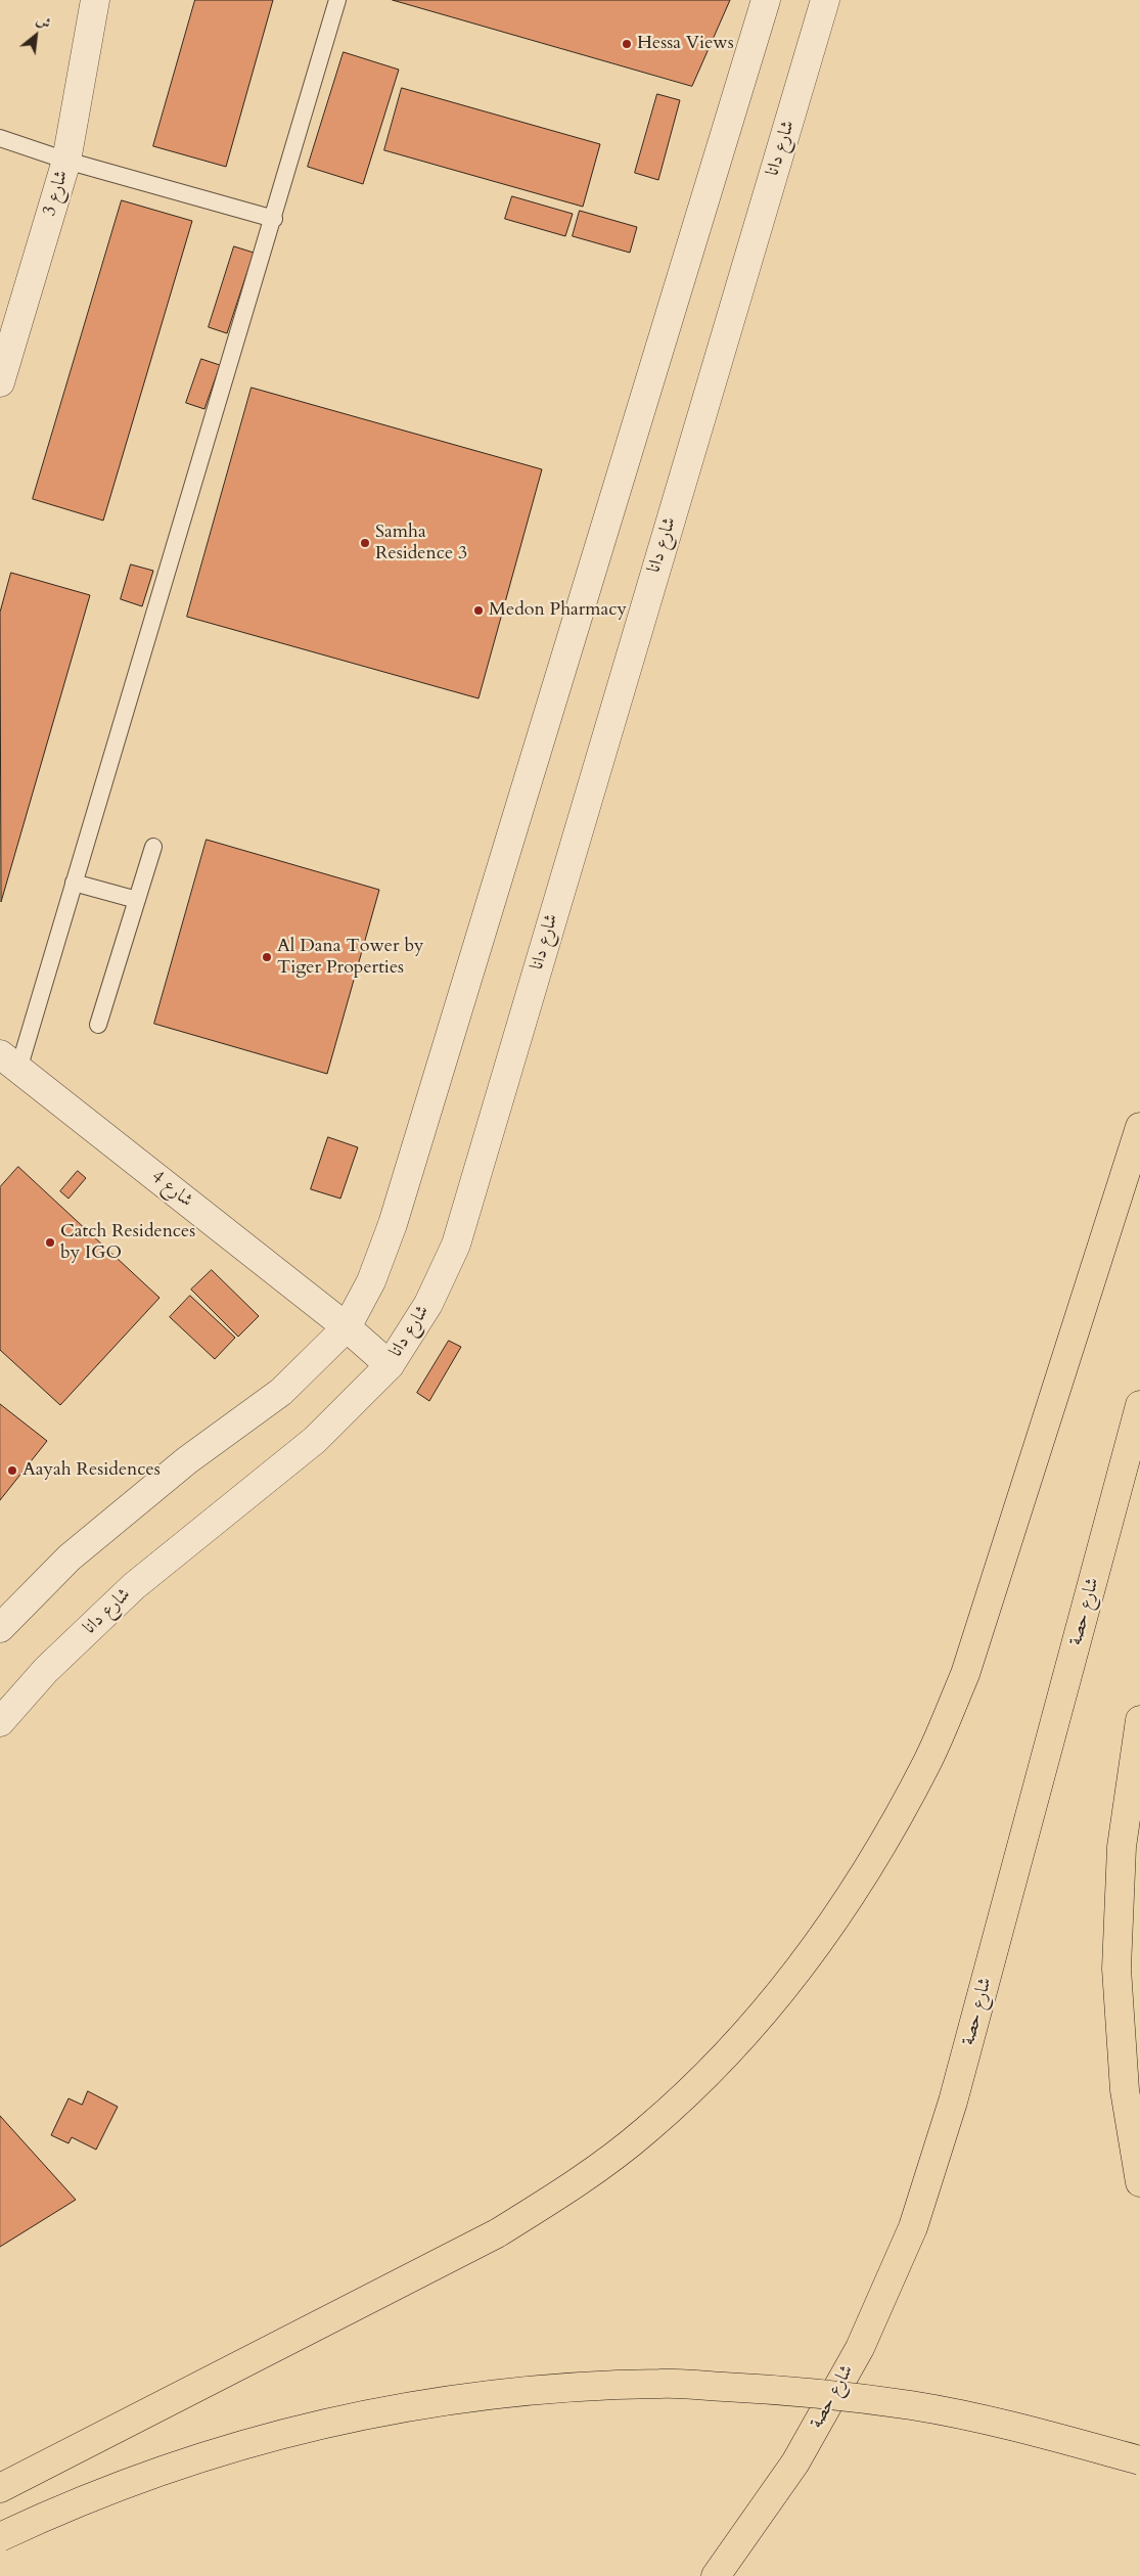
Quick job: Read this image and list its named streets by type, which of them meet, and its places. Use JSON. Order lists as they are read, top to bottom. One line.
{"streets":{"main road":["شارع حصة"],"street":["شارع دانا","شارع 3","شارع 4"]},"crossings":[["شارع دانا","شارع 4"]],"places":["Hessa Views","Samha Residence 3","Medon Pharmacy","Al Dana Tower by Tiger Properties","Catch Residences by IGO","Aayah Residences"],"north":"top right"}
